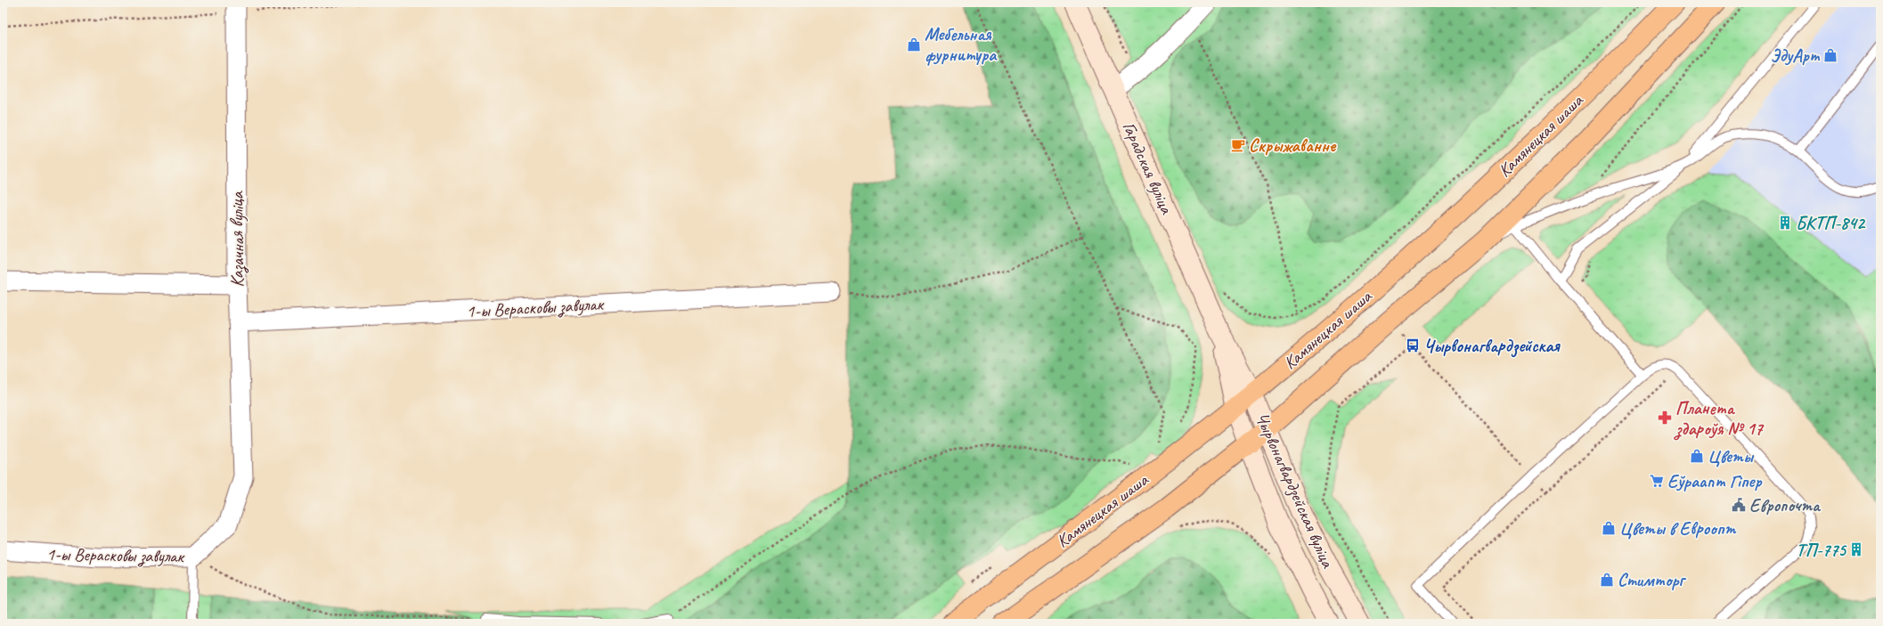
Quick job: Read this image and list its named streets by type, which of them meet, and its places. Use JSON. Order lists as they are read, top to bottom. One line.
{"streets":{"main road":["Камянецкая шаша","Гарадская вуліца","Чырвонагвардзейская вуліца"],"street":["Казачная вуліца","1-ы Верасковы завулак"]},"crossings":[["Камянецкая шаша","Гарадская вуліца"],["Камянецкая шаша","Чырвонагвардзейская вуліца"],["Гарадская вуліца","Чырвонагвардзейская вуліца"],["Казачная вуліца","1-ы Верасковы завулак"]],"places":{"shop":["Мебельная фурнитура","ЭдуАрт","Цветы","Цветы в Евроопт","Стимторг"],"cafe":["Скрыжаванне"],"building":["БКТП-842","ТП-775"],"bus stop":["Чырвонагвардзейская"],"pharmacy":["Планета здароўя № 17"],"supermarket":["Еўраапт Гіпер"],"public building":["Европочта"]}}
